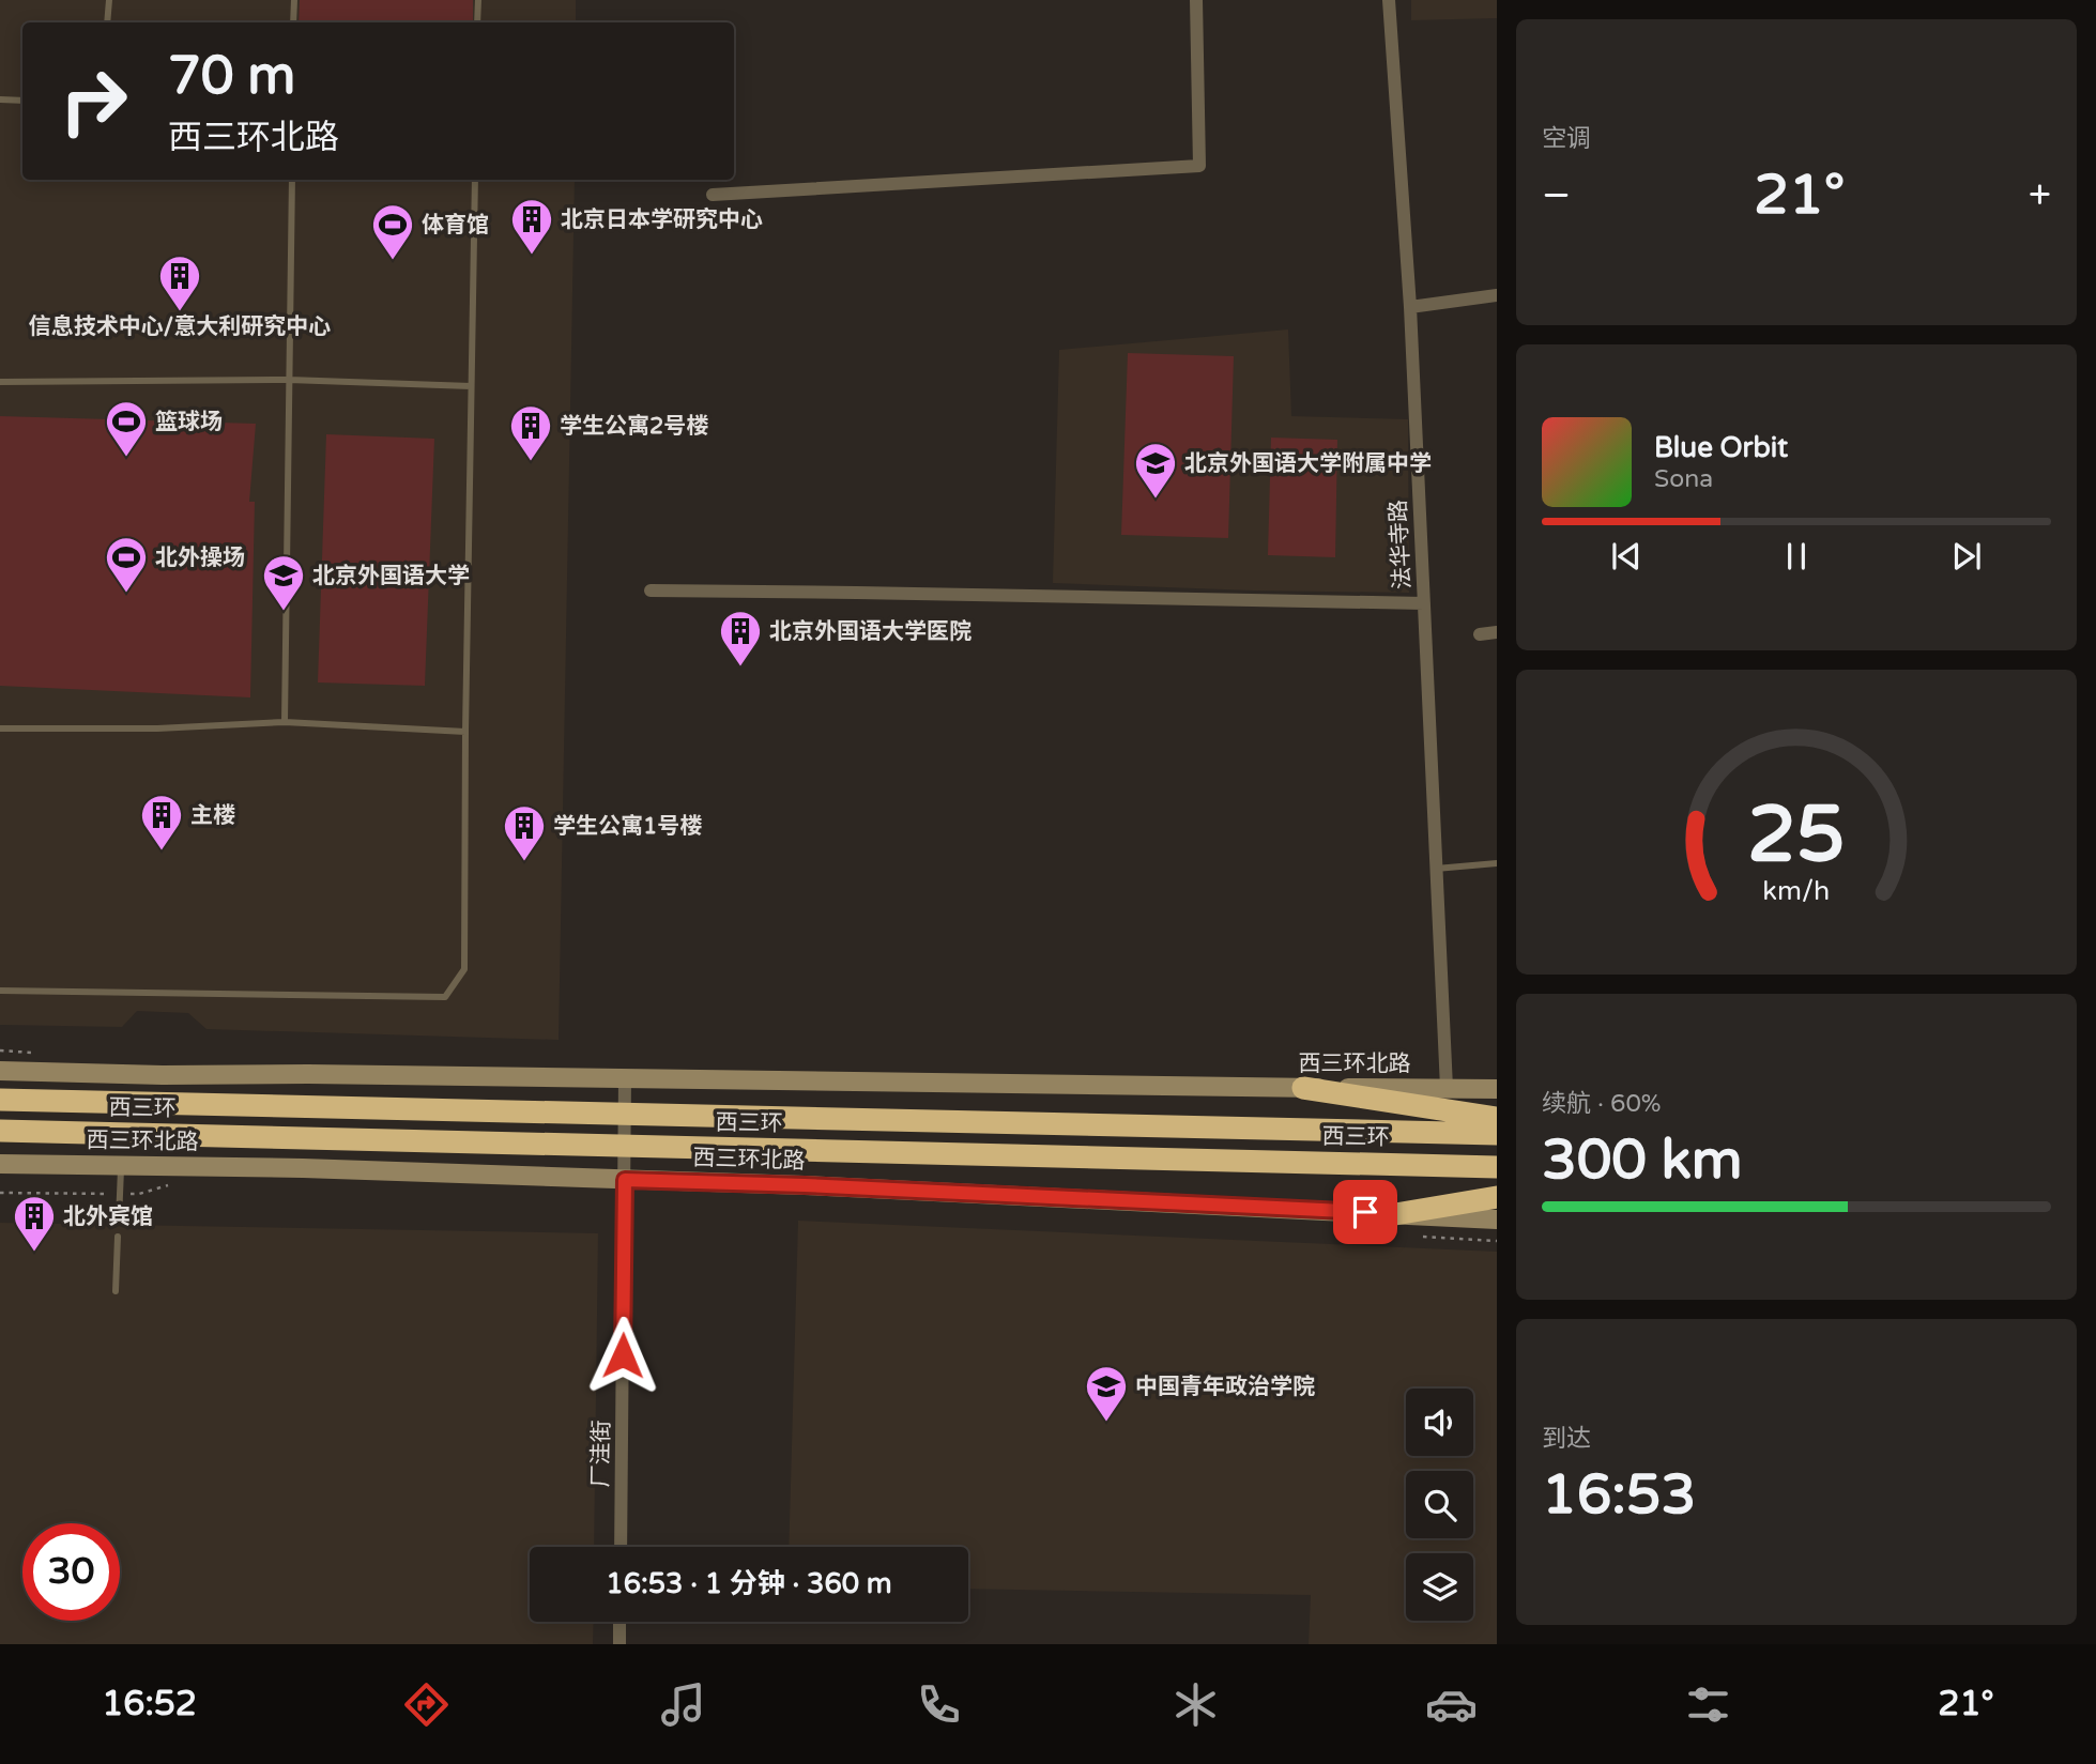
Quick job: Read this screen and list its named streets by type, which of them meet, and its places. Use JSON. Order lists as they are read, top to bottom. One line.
{"streets":{"highway":["西三环"],"street":["法华寺路","西三环北路","厂洼街"]},"crossings":[["法华寺路","西三环北路"],["西三环北路","厂洼街"]],"places":{"building":["北京日本学研究中心","信息技术中心/意大利研究中心","学生公寓2号楼","北京外国语大学医院","主楼","学生公寓1号楼","北外宾馆"],"sports":["体育馆","篮球场","北外操场"],"school or university":["北京外国语大学附属中学","北京外国语大学","中国青年政治学院"]},"page":{"tile":["空调",["续航 · 60%","300 km"],["到达","16:53"]],"turn":["70 m","西三环北路"],"heat":["−","21°","+"],"song":["Blue Orbit","Sona"],"limit":"30","trip":"16:53 · 1 分钟 · 360 m","tabs":["16:52","21°"],"gauge":["25","km/h"]}}
